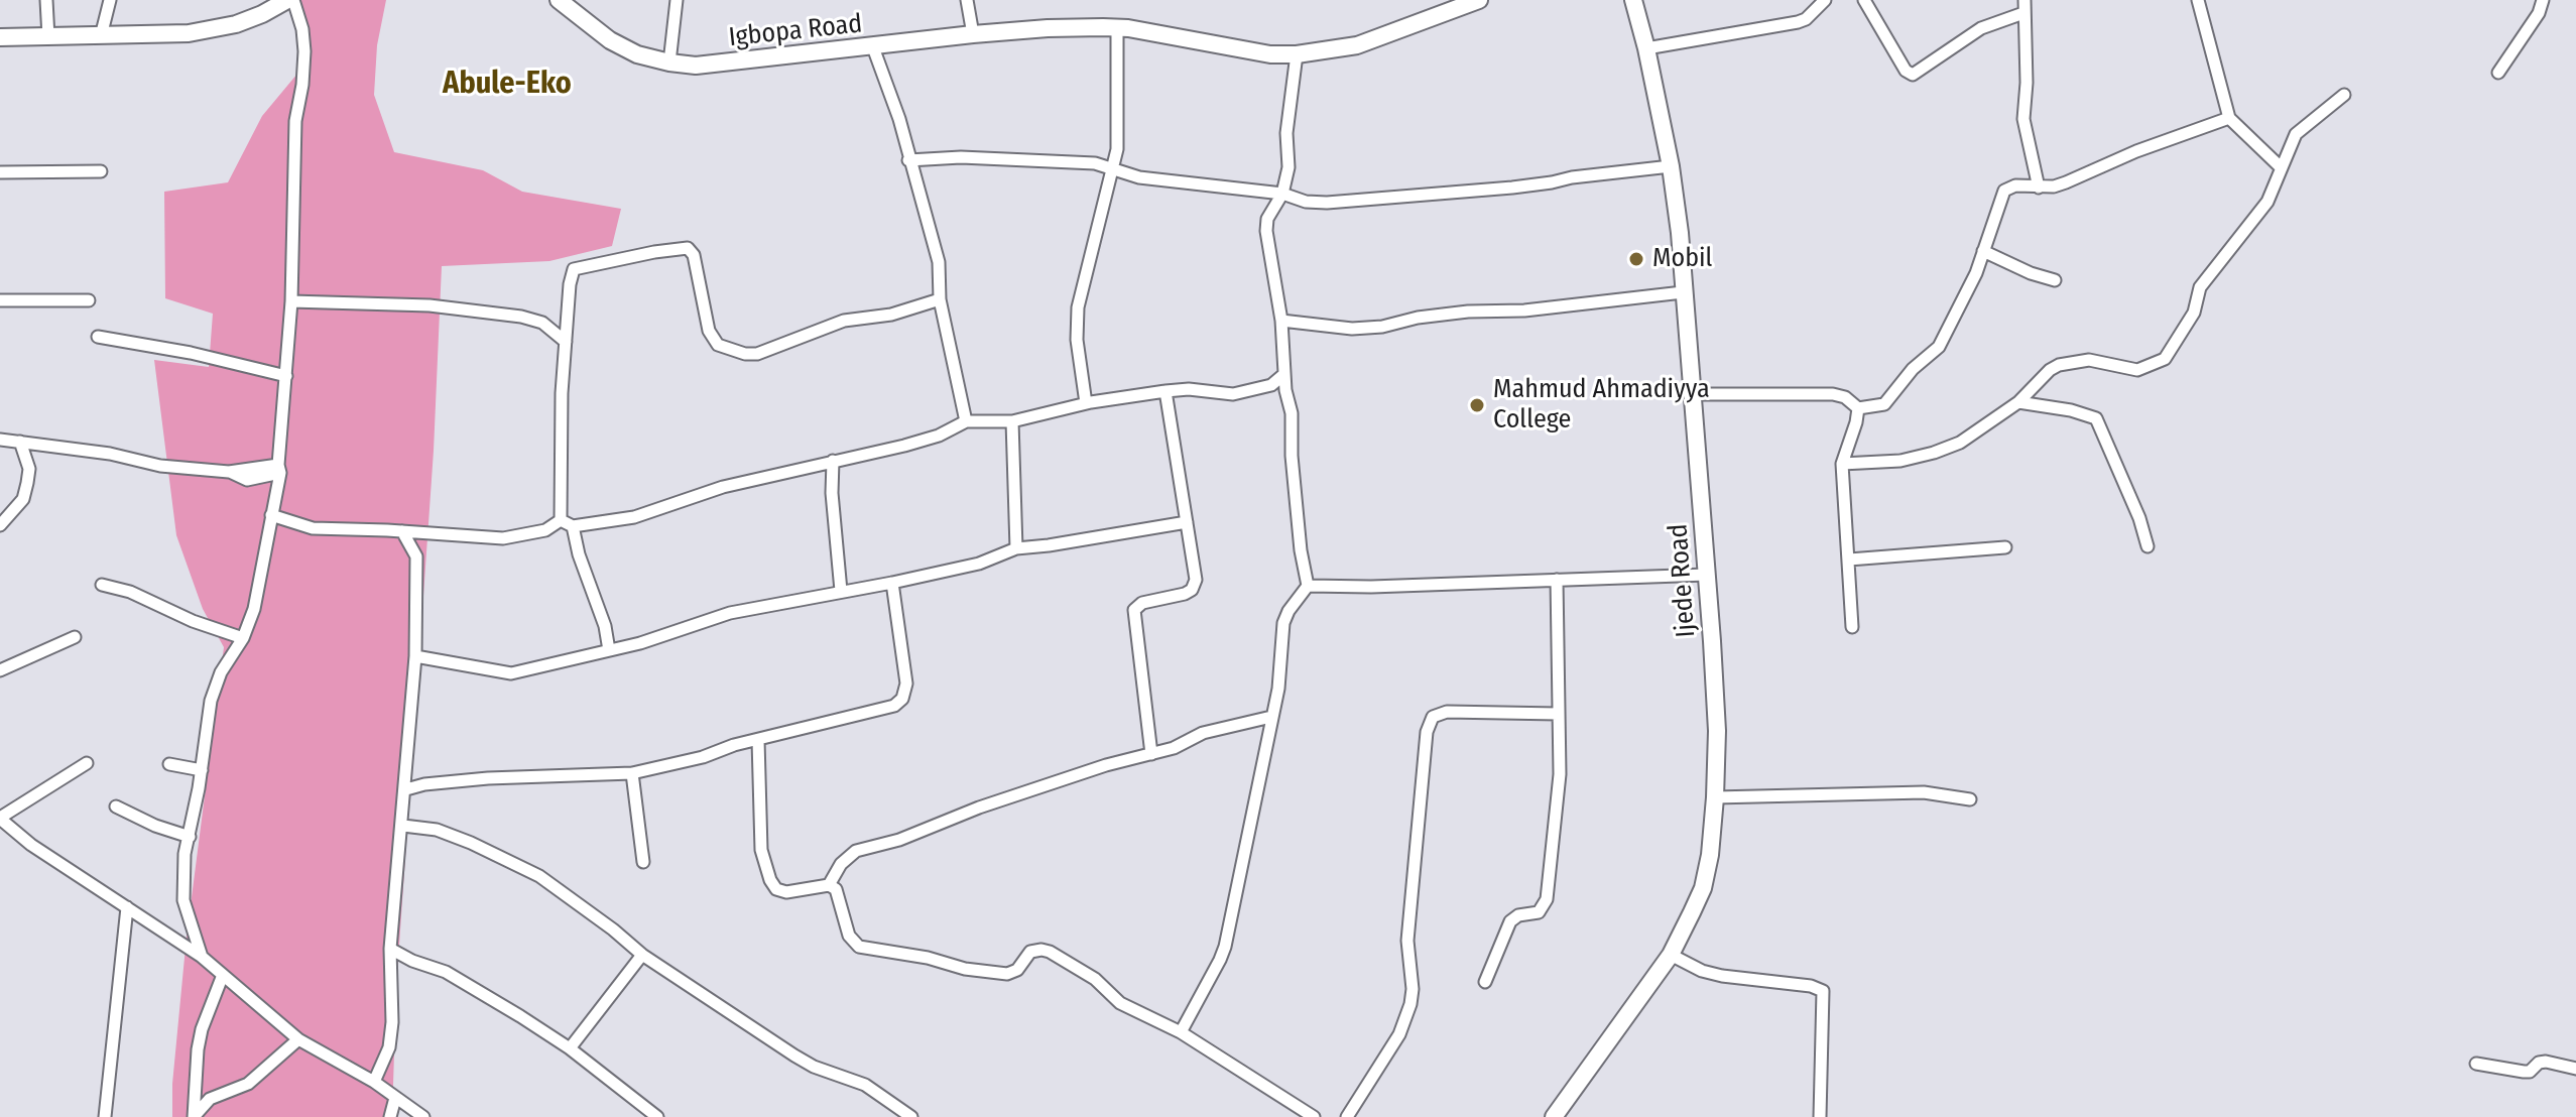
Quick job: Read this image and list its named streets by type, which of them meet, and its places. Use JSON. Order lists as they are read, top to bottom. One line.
{"streets":{"street":["Igbopa Road","Ijede Road"]},"districts":["Abule-Eko"],"places":["Mobil","Mahmud Ahmadiyya College"]}
